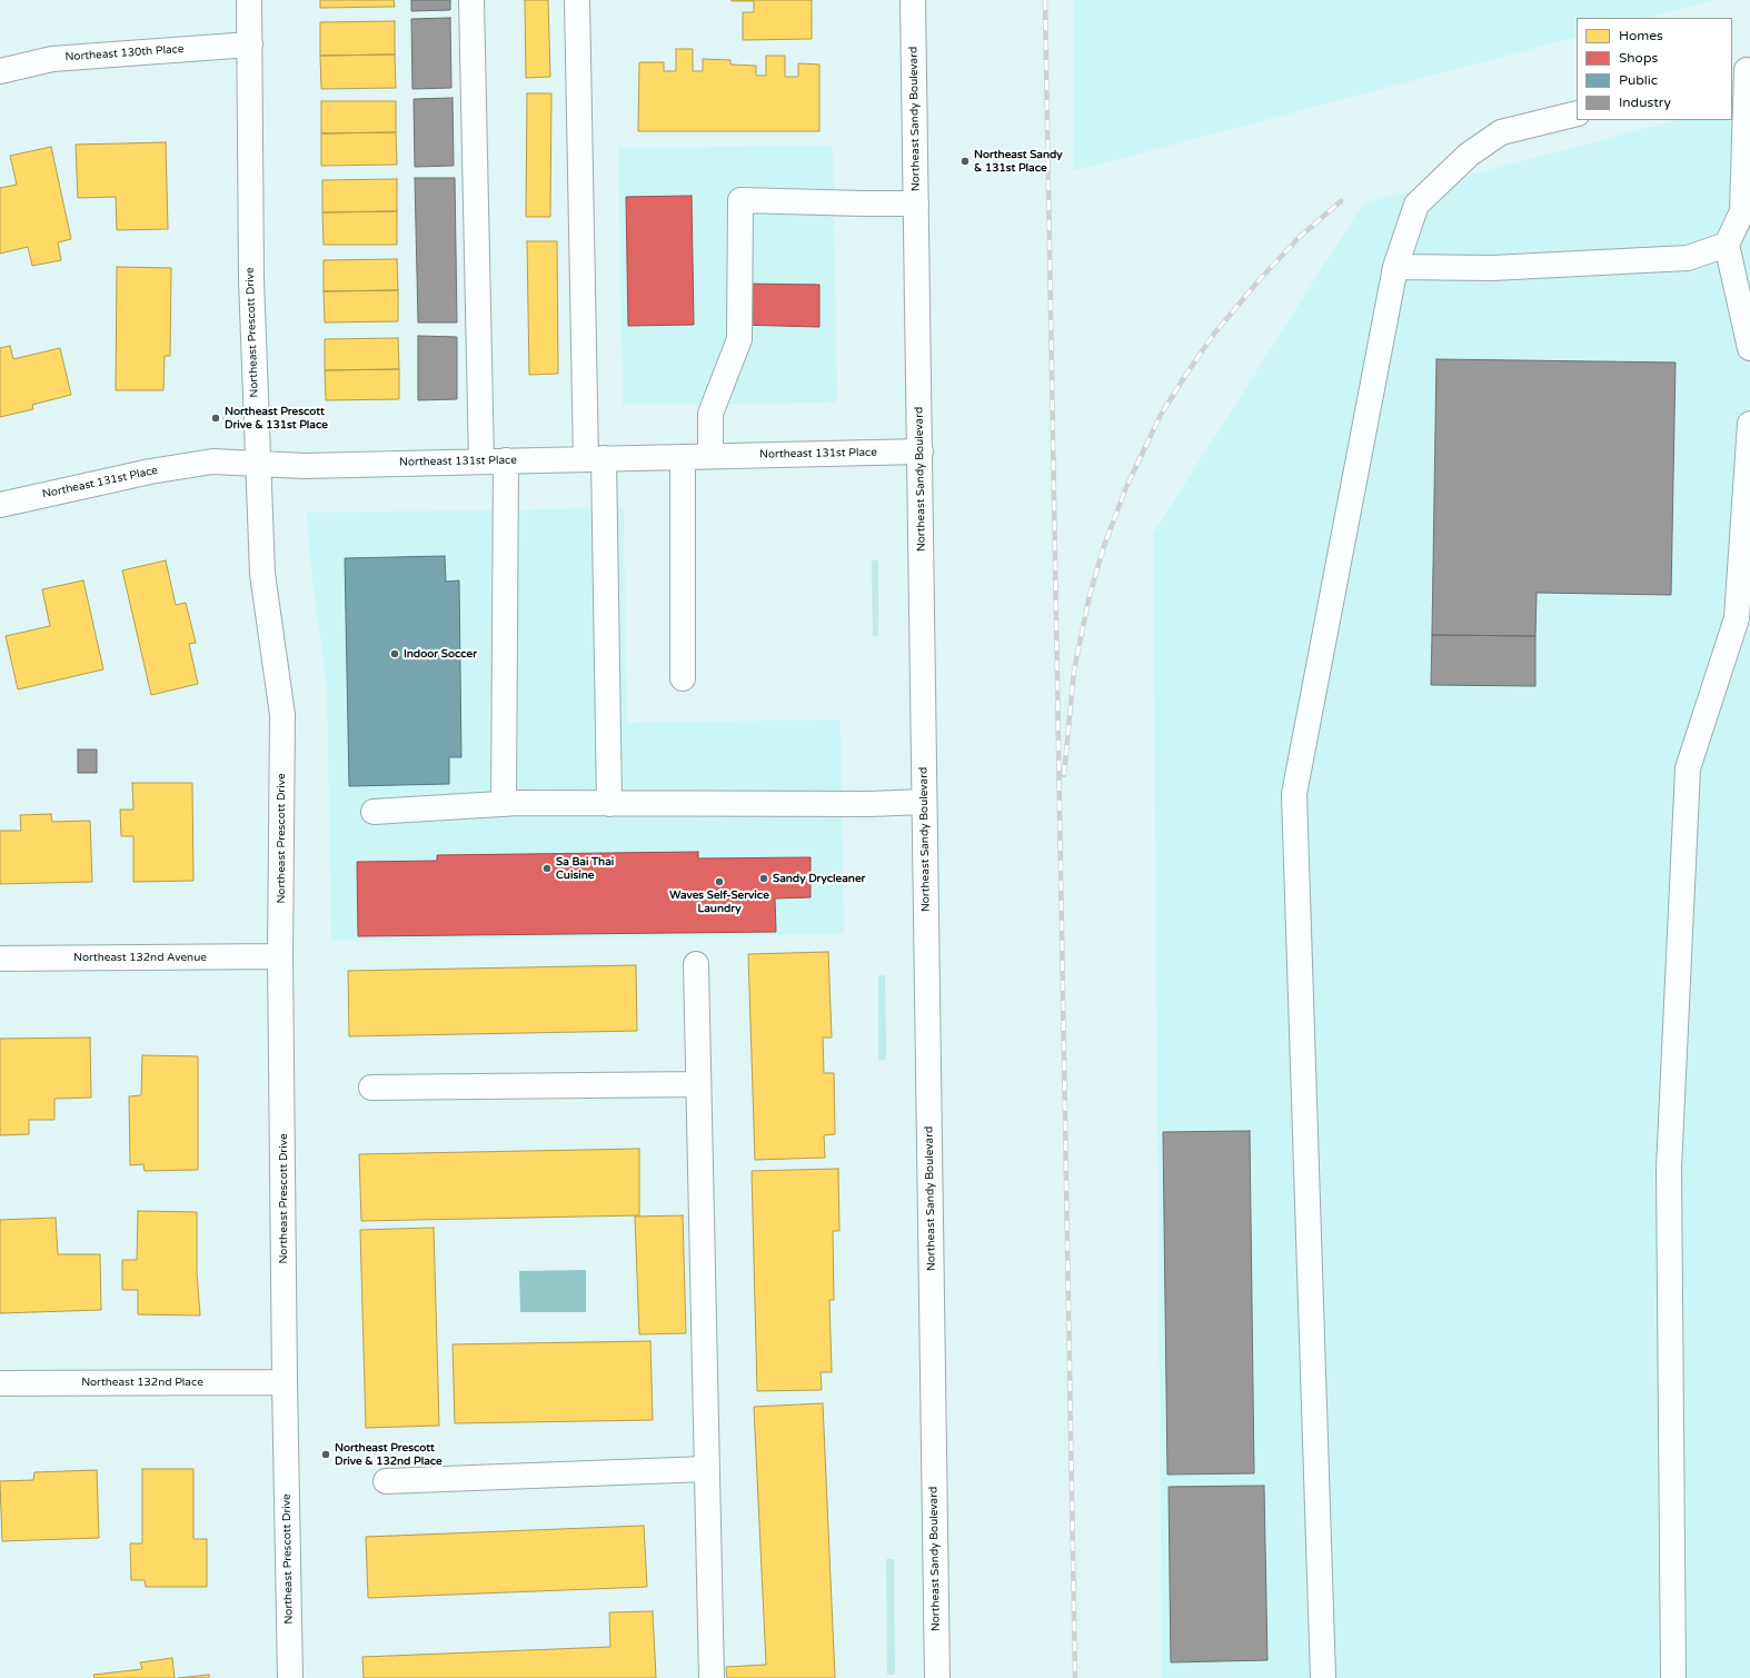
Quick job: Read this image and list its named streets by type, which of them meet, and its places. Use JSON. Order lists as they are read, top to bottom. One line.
{"streets":{"street":["Northeast 130th Place","Northeast Sandy Boulevard","Northeast Prescott Drive","Northeast 131st Place","Northeast 132nd Avenue","Northeast 132nd Place"]},"crossings":[["Northeast 130th Place","Northeast Prescott Drive"],["Northeast Sandy Boulevard","Northeast 131st Place"],["Northeast Prescott Drive","Northeast 131st Place"],["Northeast Prescott Drive","Northeast 132nd Avenue"],["Northeast Prescott Drive","Northeast 132nd Place"]],"places":["Northeast Sandy & 131st Place","Northeast Prescott Drive & 131st Place","Indoor Soccer","Sa Bai Thai Cuisine","Sandy Drycleaner","Waves Self-Service Laundry","Northeast Prescott Drive & 132nd Place"],"legend":["Homes","Shops","Public","Industry"]}
